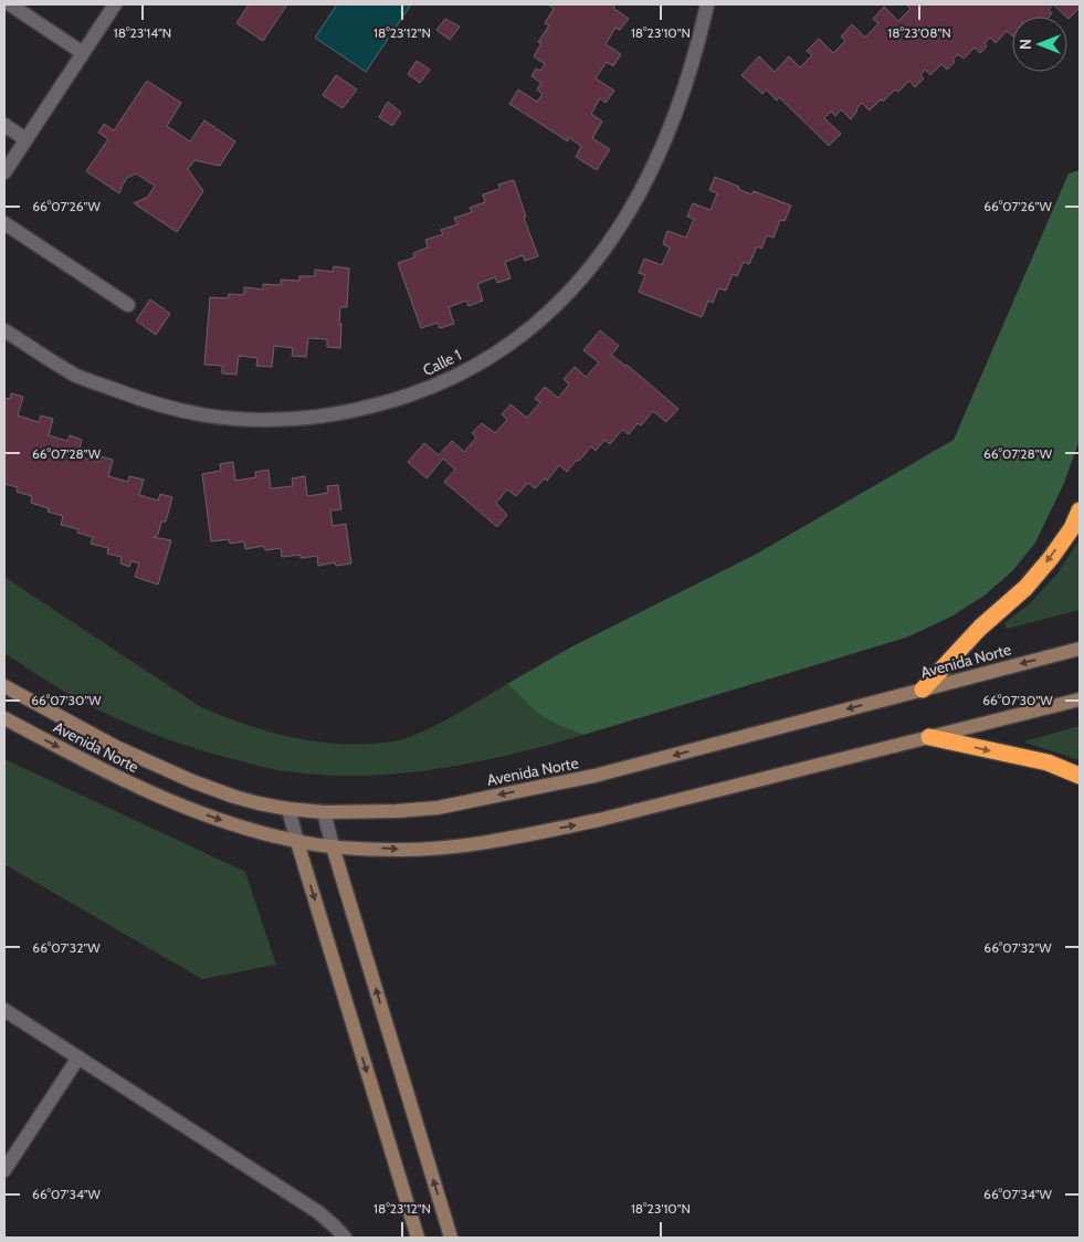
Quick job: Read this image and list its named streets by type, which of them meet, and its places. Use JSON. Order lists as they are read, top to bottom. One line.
{"streets":{"street":["Calle 1","Avenida Norte"]},"north":"left","coordinates":["18°23'14\"N","18°23'12\"N","18°23'10\"N","18°23'08\"N","66°07'26\"W","66°07'28\"W","66°07'30\"W","66°07'32\"W","66°07'34\"W"]}
